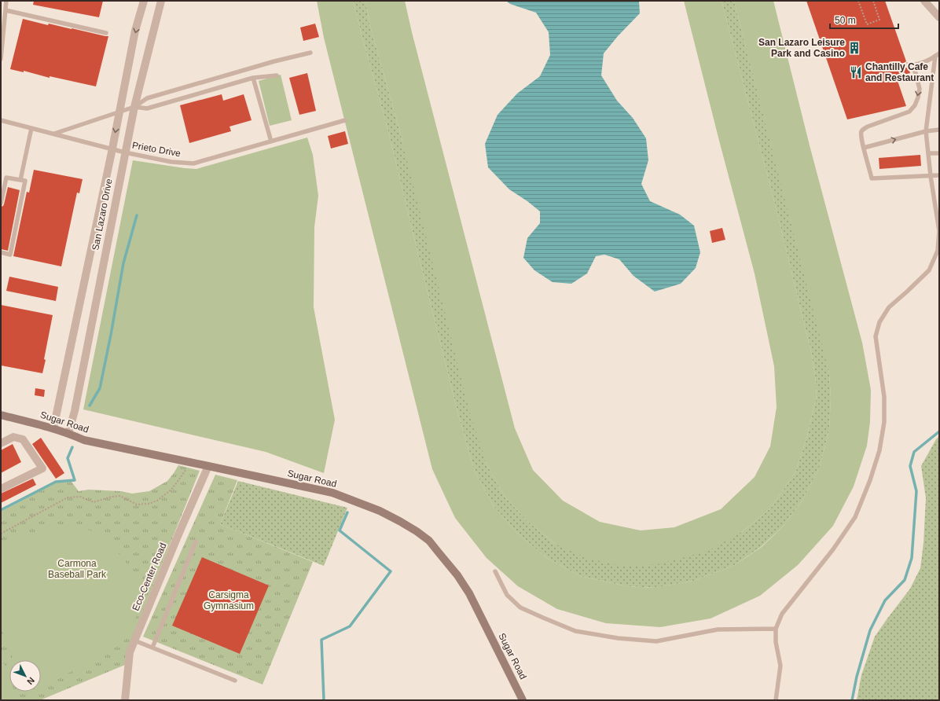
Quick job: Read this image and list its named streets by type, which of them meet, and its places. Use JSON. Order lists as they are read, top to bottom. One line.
{"streets":{"main road":["Sugar Road"],"street":["San Lazaro Drive","Eco-Center Road"],"lane":["Prieto Drive"]},"crossings":[["Prieto Drive","San Lazaro Drive"],["San Lazaro Drive","Sugar Road"],["Sugar Road","Eco-Center Road"]],"parks":["Carmona Baseball Park","Carsigma Gymnasium"],"places":{"building":["San Lazaro Leisure Park and Casino"],"restaurant":["Chantilly Cafe and Restaurant"]},"scale_bar":"50 m","north":"bottom right"}
